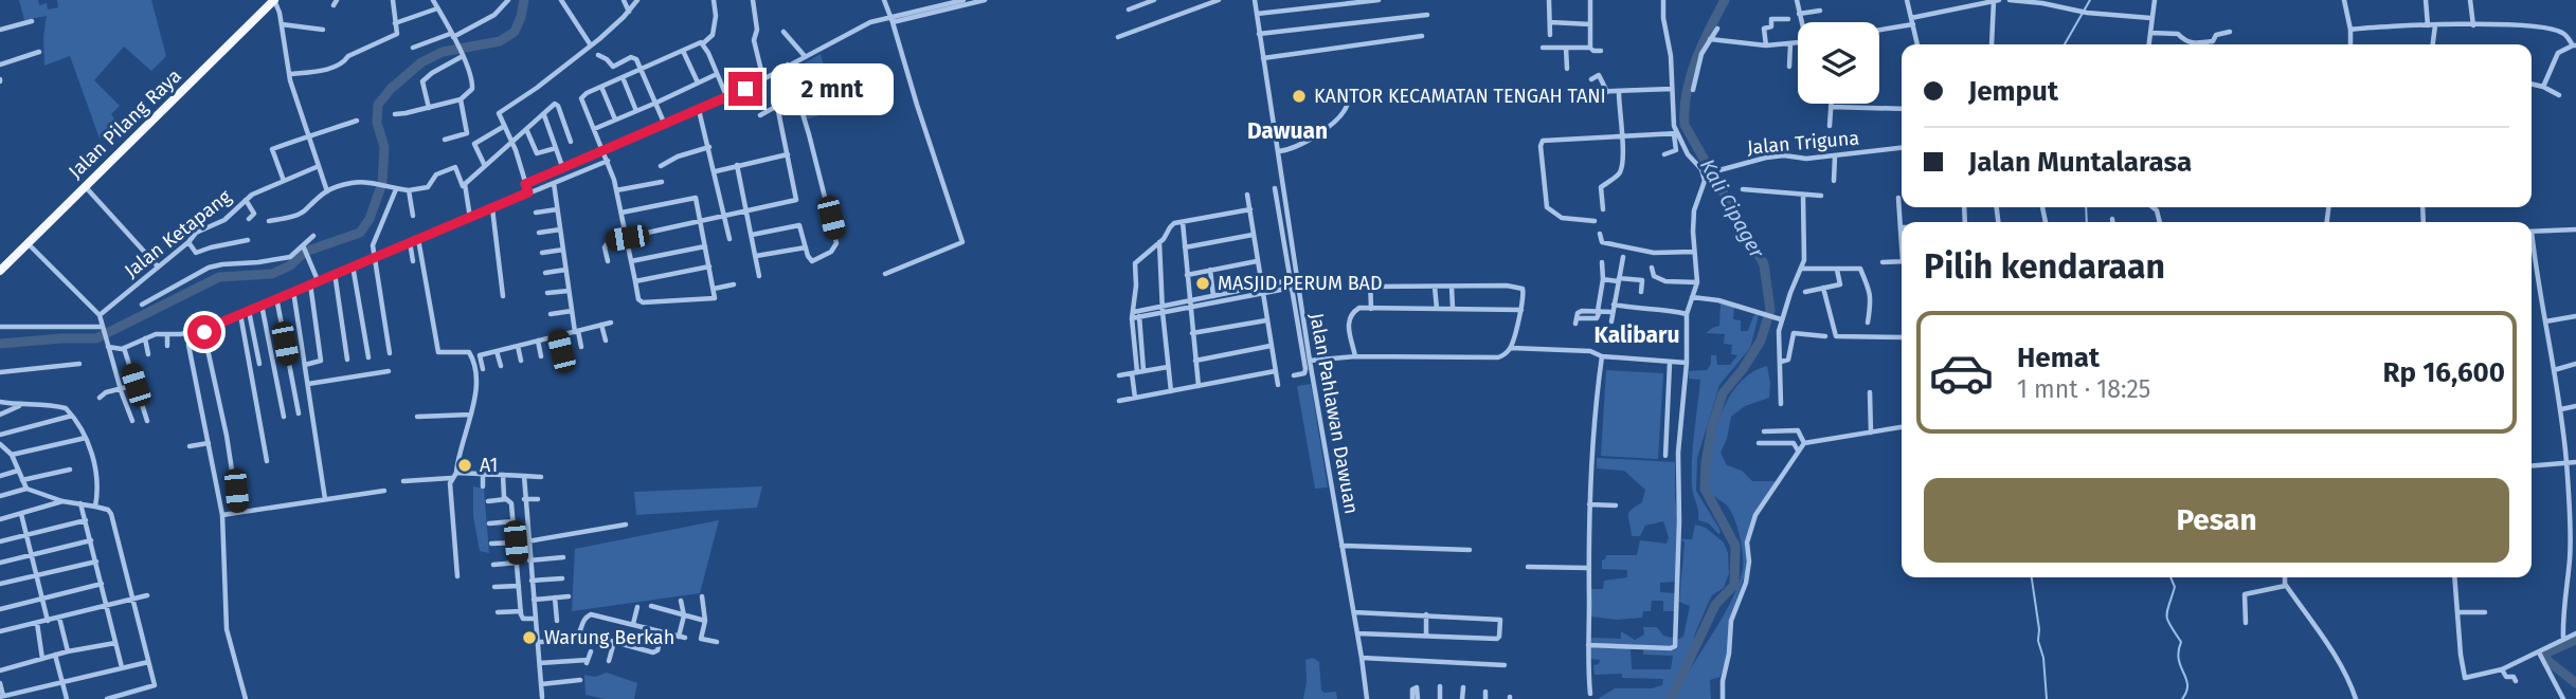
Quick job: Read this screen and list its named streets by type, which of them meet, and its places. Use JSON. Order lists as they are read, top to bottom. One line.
{"streets":{"highway":["Jalan Pilang Raya"],"street":["Jalan Triguna","Jalan Ketapang","Jalan Pahlawan Dawuan"]},"districts":["Dawuan","Kalibaru"],"water":["Kali Cipager"],"places":["KANTOR KECAMATAN TENGAH TANI","MASJID PERUM BAD","A1","Warung Berkah"],"page":{"banner":["Jemput","Jalan Muntalarasa"],"bubble":"2 mnt","heading":"Pilih kendaraan","list":[{"name":"Hemat","note":"1 mnt · 18:25","value":"Rp 16,600"}],"buttons":"Pesan"}}
